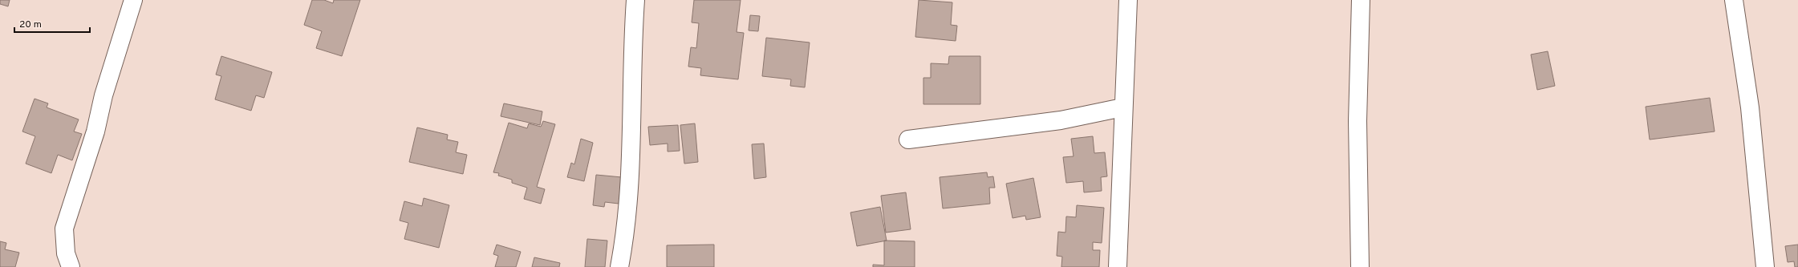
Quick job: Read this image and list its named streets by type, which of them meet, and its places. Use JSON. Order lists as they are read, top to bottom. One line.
{"scale_bar":"20 m"}
